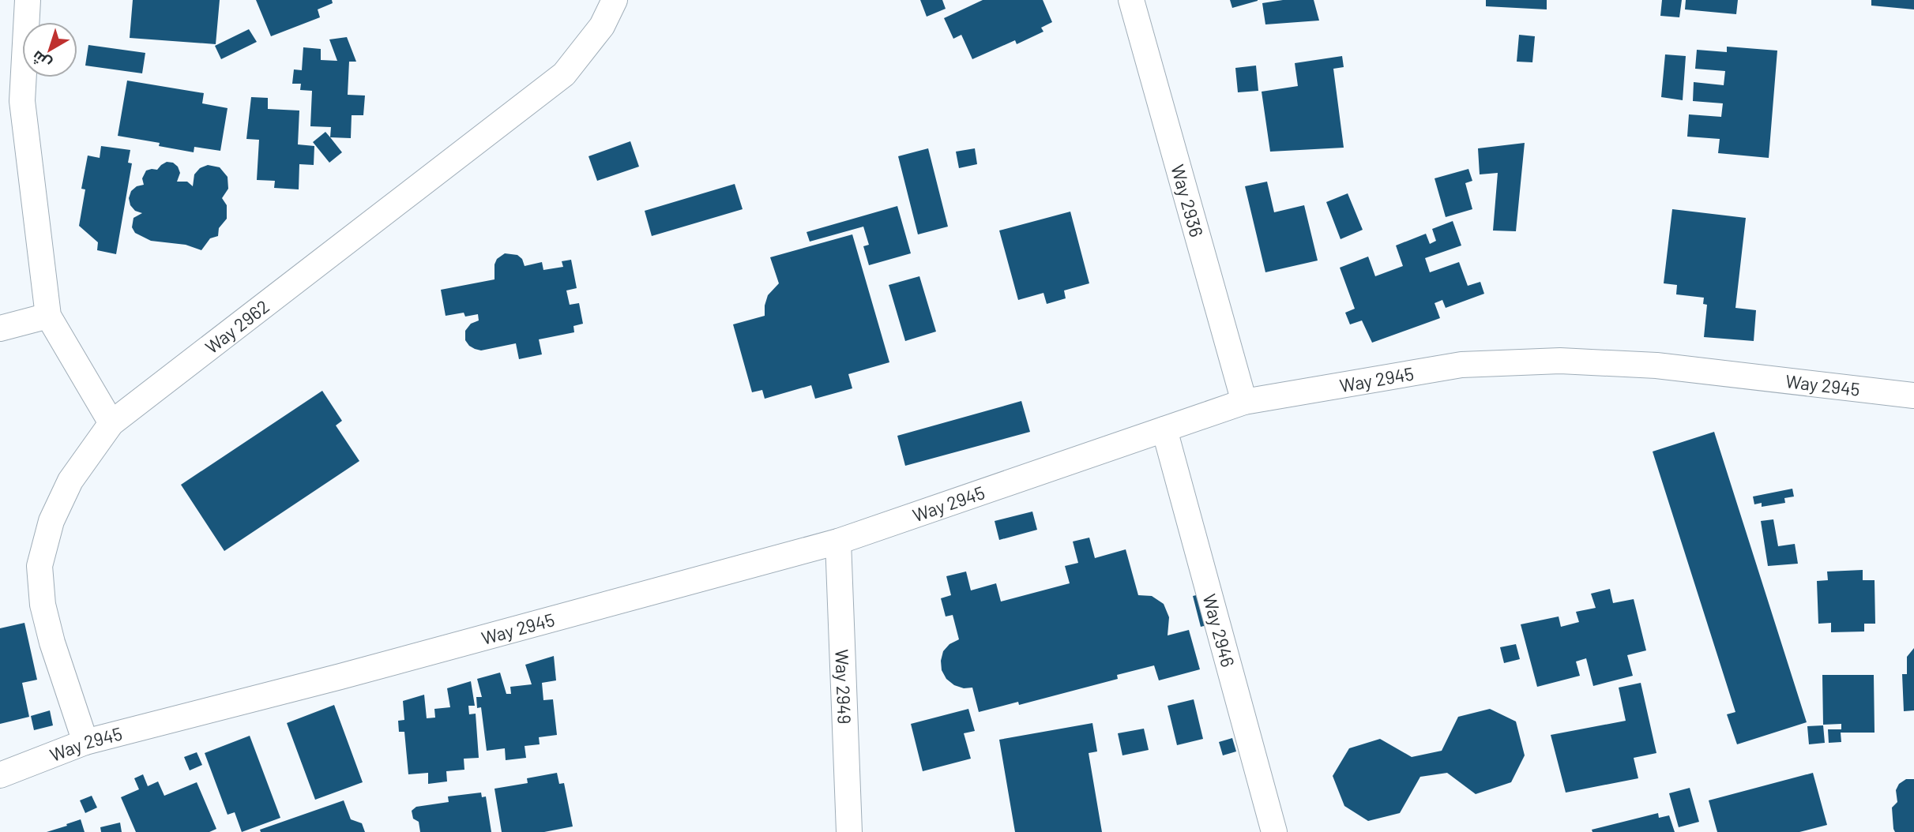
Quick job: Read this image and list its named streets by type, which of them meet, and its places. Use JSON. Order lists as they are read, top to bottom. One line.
{"streets":{"street":["Way 2936","Way 2962","Way 2945","Way 2946","Way 2949"]},"crossings":[["Way 2936","Way 2945"],["Way 2962","Way 2945"],["Way 2945","Way 2946"],["Way 2945","Way 2949"]],"north":"bottom left"}
